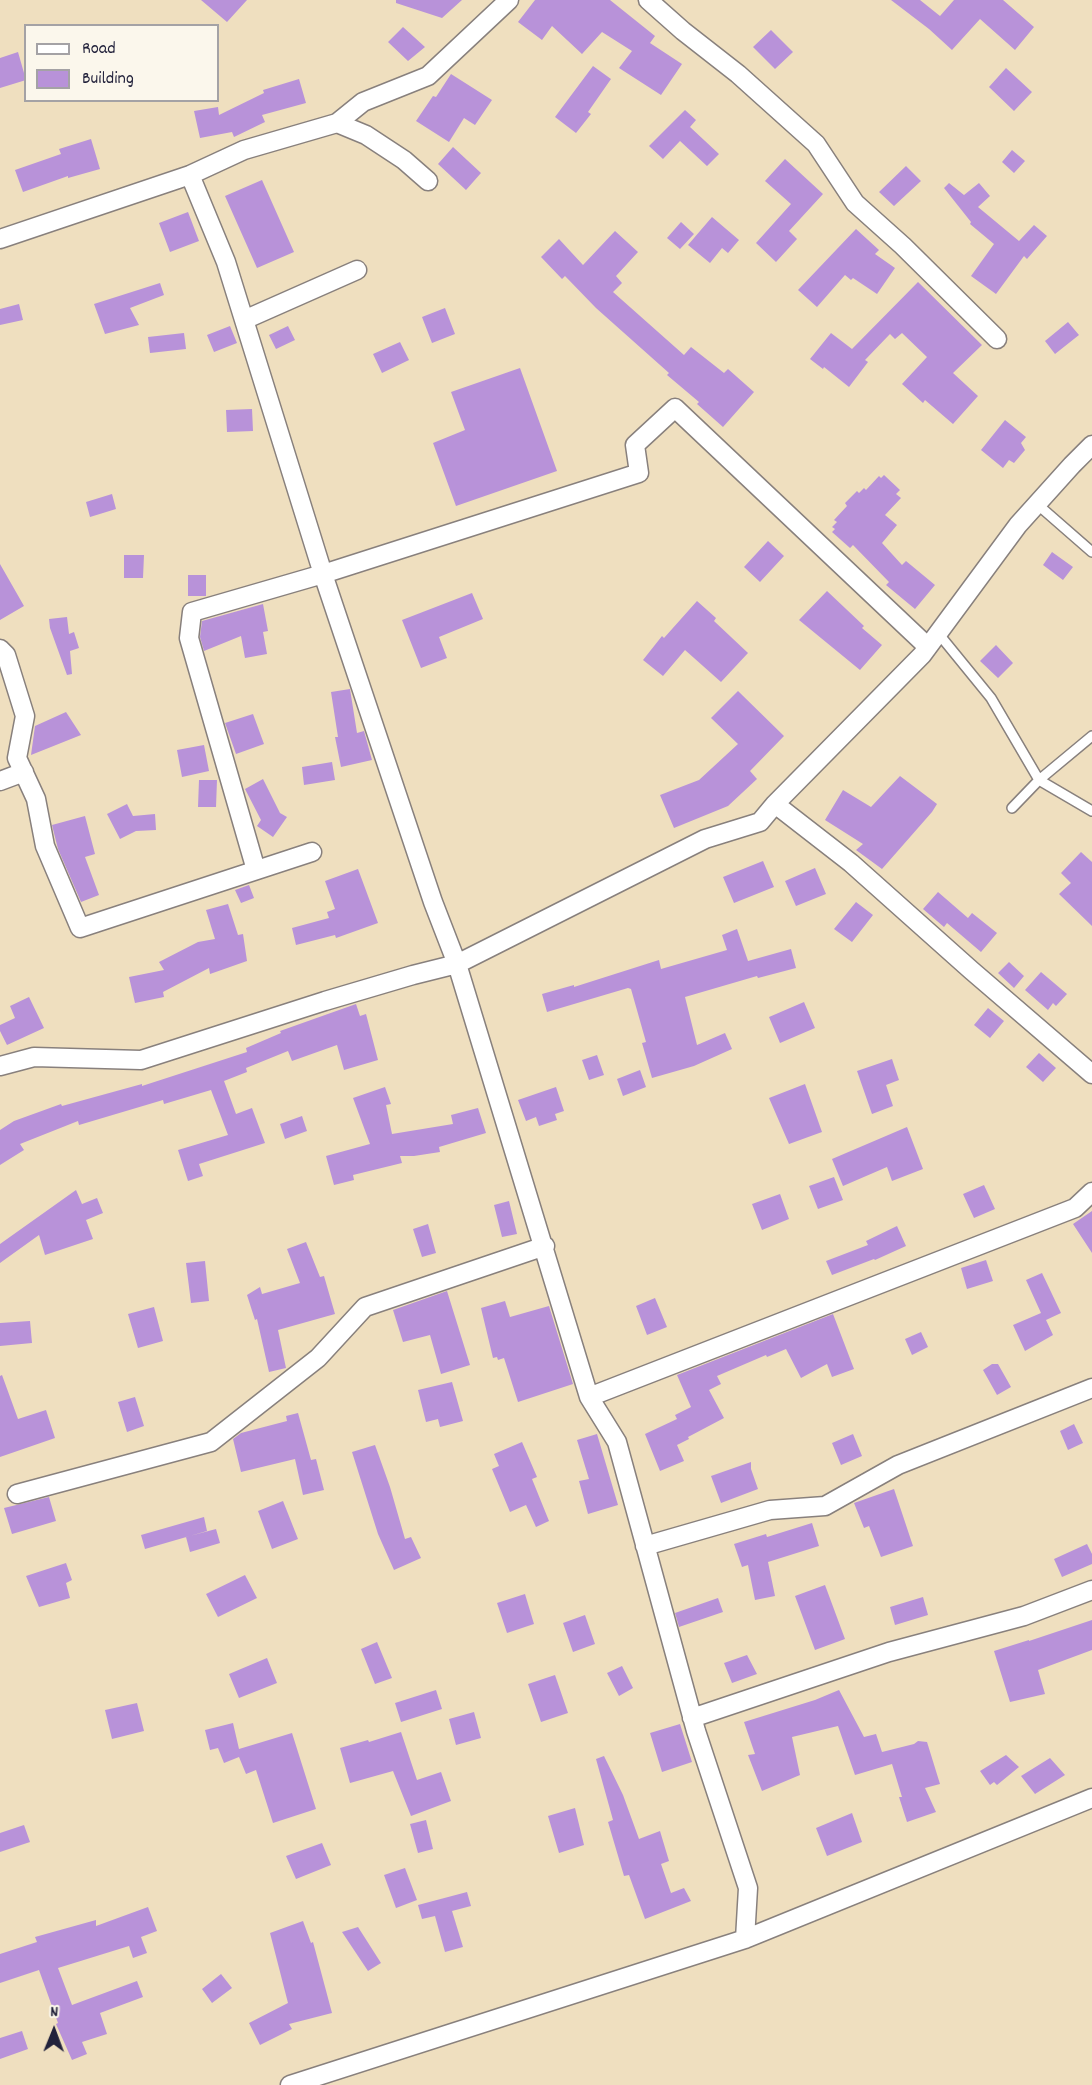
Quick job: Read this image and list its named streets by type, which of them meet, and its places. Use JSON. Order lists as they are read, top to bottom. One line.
{"legend":["Road","Building"],"north":"top"}
